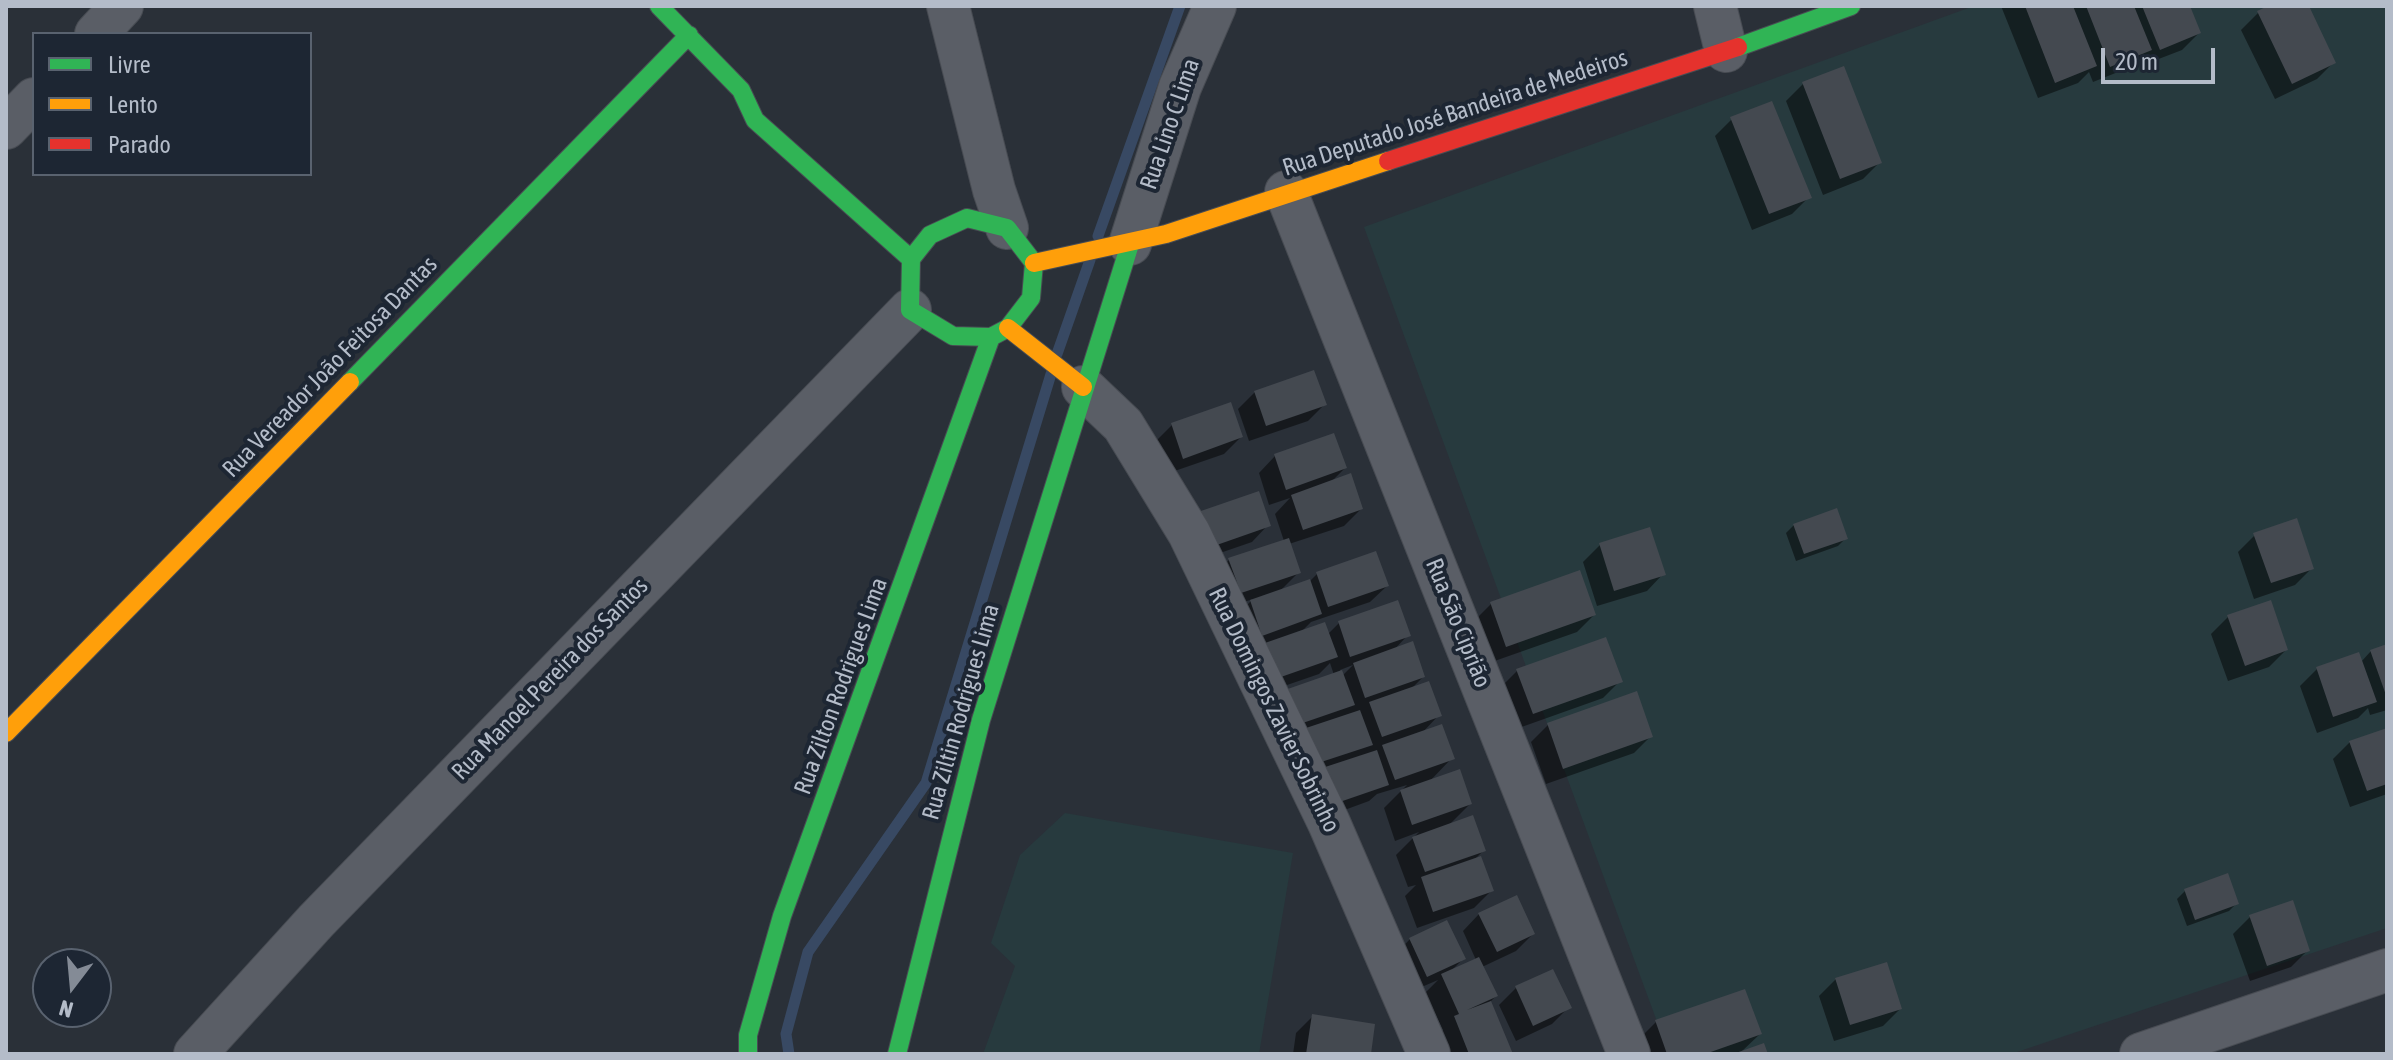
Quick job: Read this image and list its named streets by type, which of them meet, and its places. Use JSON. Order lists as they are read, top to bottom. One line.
{"streets":{"street":["Rua Deputado José Bandeira de Medeiros","Rua Lino C Lima","Rua Vereador João Feitosa Dantas","Rua São Ciprião","Rua Manoel Pereira dos Santos","Rua Zilton Rodrigues Lima","Rua Domingos Zavier Sobrinho","Rua Ziltin Rodrigues Lima"]},"crossings":[["Rua Deputado José Bandeira de Medeiros","Rua Lino C Lima"],["Rua Deputado José Bandeira de Medeiros","Rua São Ciprião"],["Rua Deputado José Bandeira de Medeiros","Rua Manoel Pereira dos Santos"],["Rua Deputado José Bandeira de Medeiros","Rua Zilton Rodrigues Lima"],["Rua Manoel Pereira dos Santos","Rua Zilton Rodrigues Lima"],["Rua Domingos Zavier Sobrinho","Rua Ziltin Rodrigues Lima"]],"legend":["Livre","Lento","Parado"],"scale_bar":"20 m","north":"bottom"}
